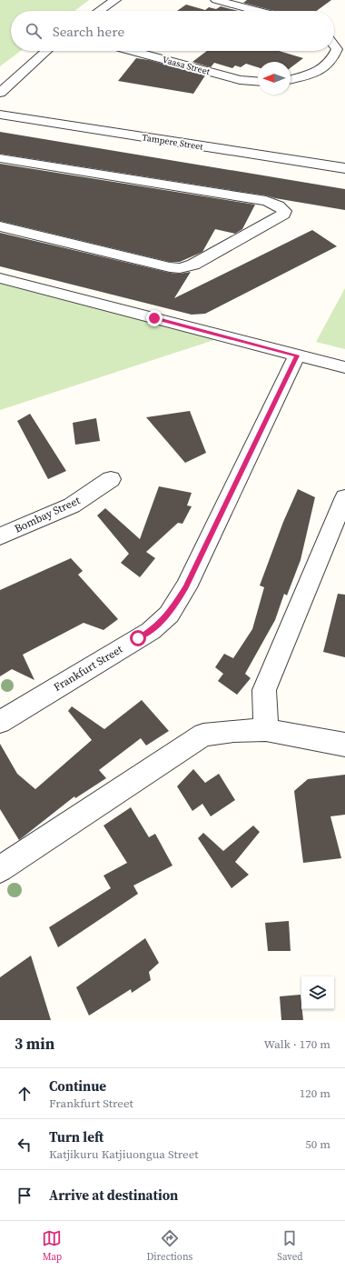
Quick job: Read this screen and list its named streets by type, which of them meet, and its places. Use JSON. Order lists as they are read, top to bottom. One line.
{"streets":{"street":["Vaasa Street","Tampere Street","Bombay Street","Frankfurt Street"]},"north":"left","page":{"search":"Search here","heading":["3 min","Walk · 170 m"],"list":[["Continue","Frankfurt Street","120 m"],["Turn left","Katjikuru Katjiuongua Street","50 m"],"Arrive at destination"],"nav":["Map","Directions","Saved"]}}
